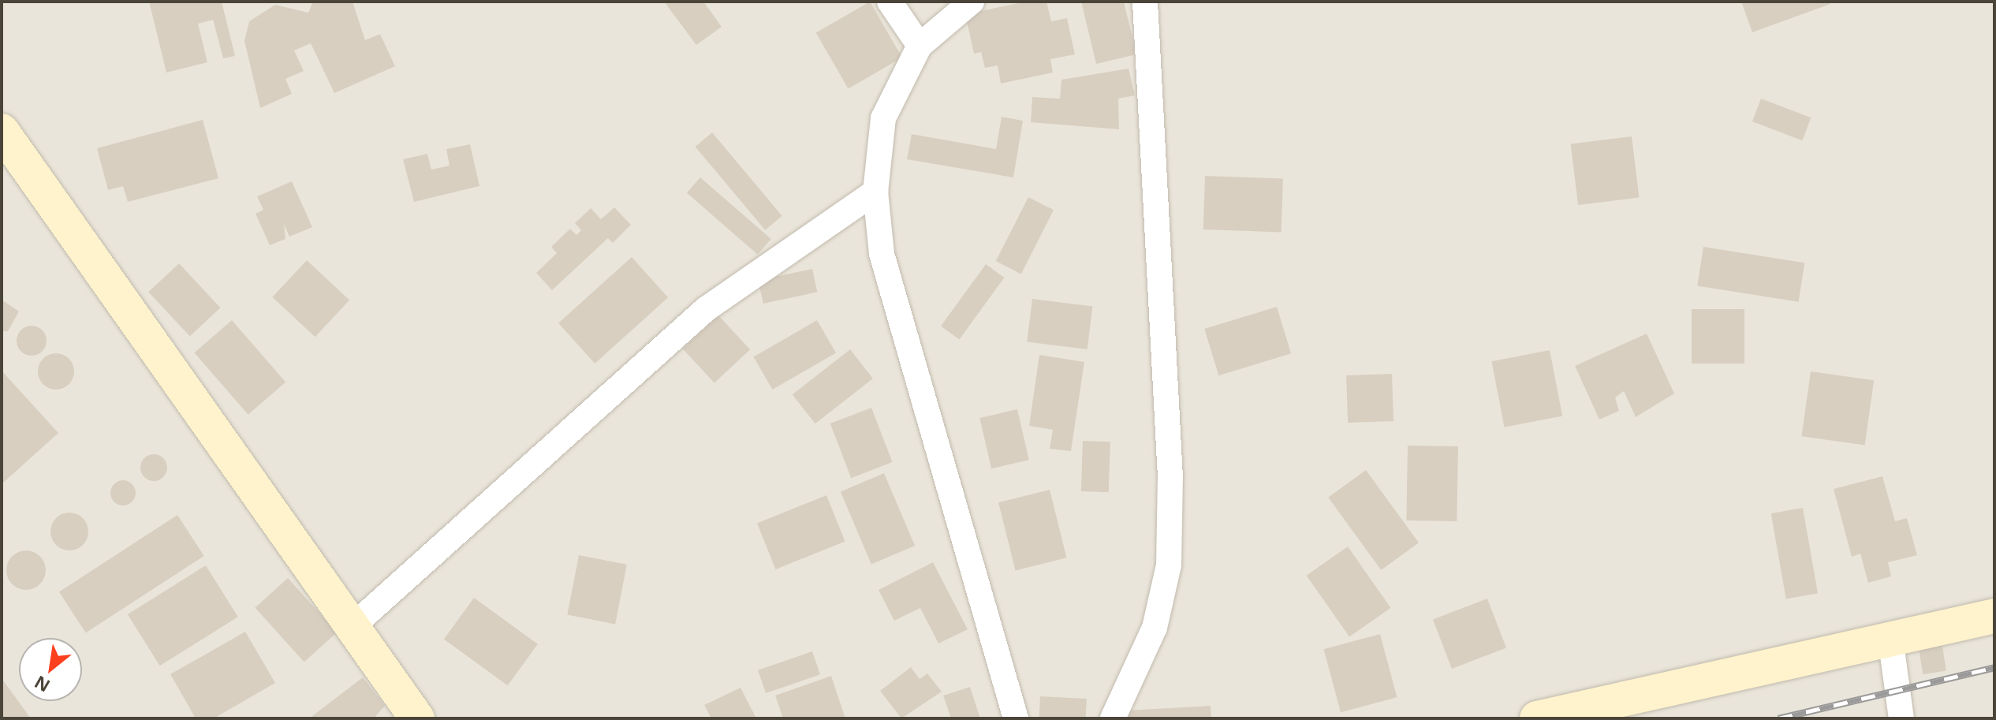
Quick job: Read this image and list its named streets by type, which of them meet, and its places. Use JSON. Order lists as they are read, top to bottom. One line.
{"north":"bottom left"}
